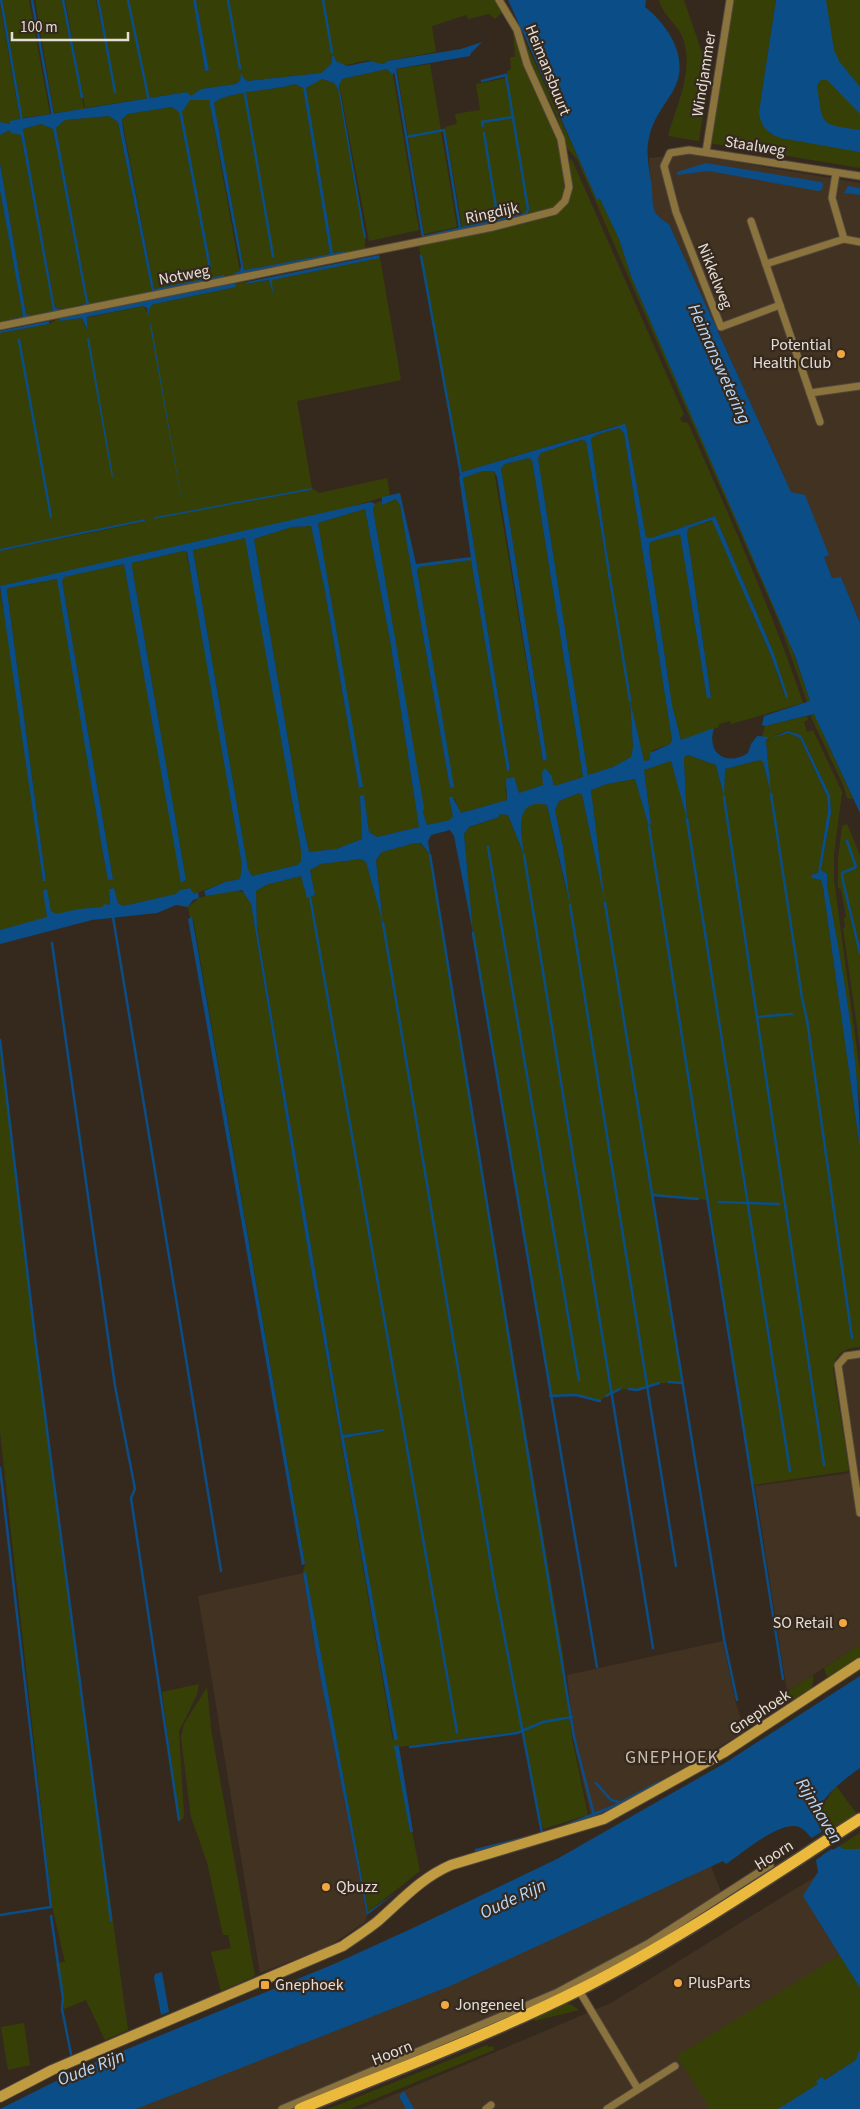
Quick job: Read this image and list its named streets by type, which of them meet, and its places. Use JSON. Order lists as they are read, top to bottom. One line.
{"streets":{"main road":["Hoorn"],"street":["Heimansbuurt","Windjammer","Staalweg","Ringdijk","Notweg","Nikkelweg","Gnephoek"]},"crossings":[["Heimansbuurt","Ringdijk"],["Windjammer","Staalweg"],["Staalweg","Nikkelweg"],["Ringdijk","Notweg"]],"districts":["GNEPHOEK"],"water":["Heimanswetering","Rijnhaven","Oude Rijn"],"places":{"other":["Potential Health Club","SO Retail","Qbuzz","PlusParts","Jongeneel"],"transit":["Gnephoek"]},"scale_bar":"100 m"}
